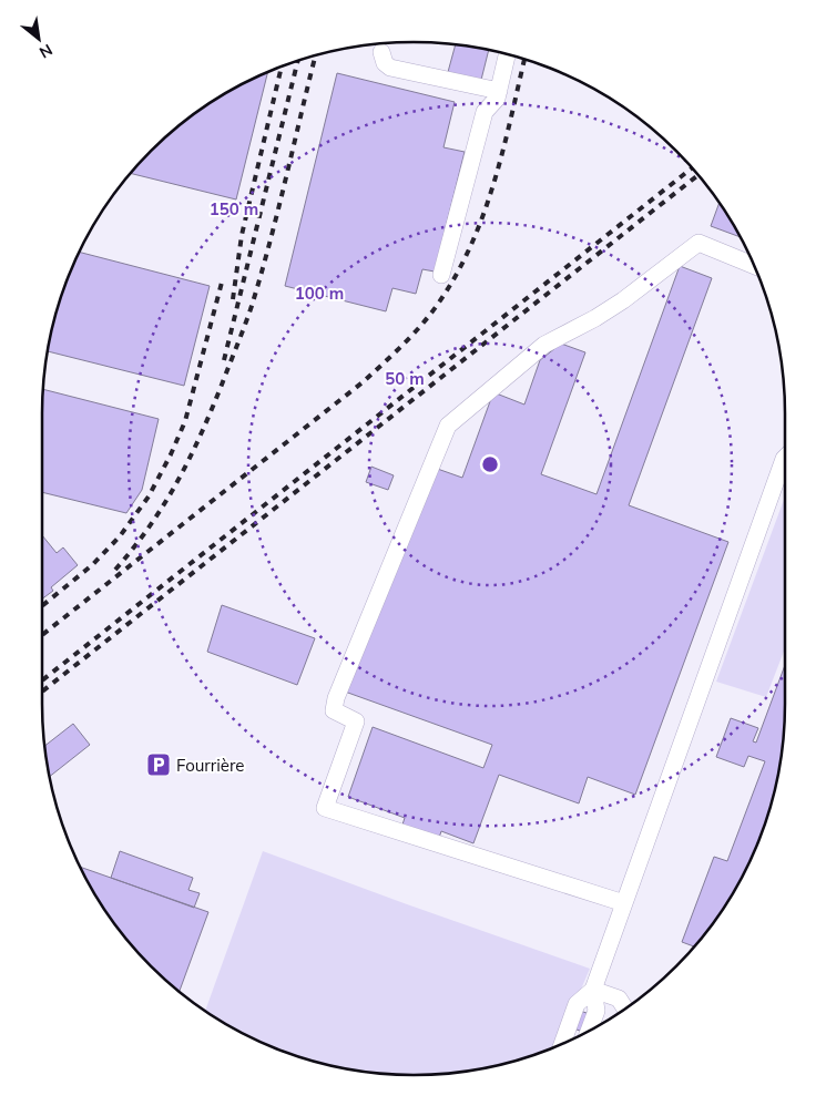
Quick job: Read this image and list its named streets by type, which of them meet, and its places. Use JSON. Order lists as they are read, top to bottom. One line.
{"places":{"parking":["Fourrière"]},"north":"bottom right","rings":["150 m","100 m","50 m"]}
